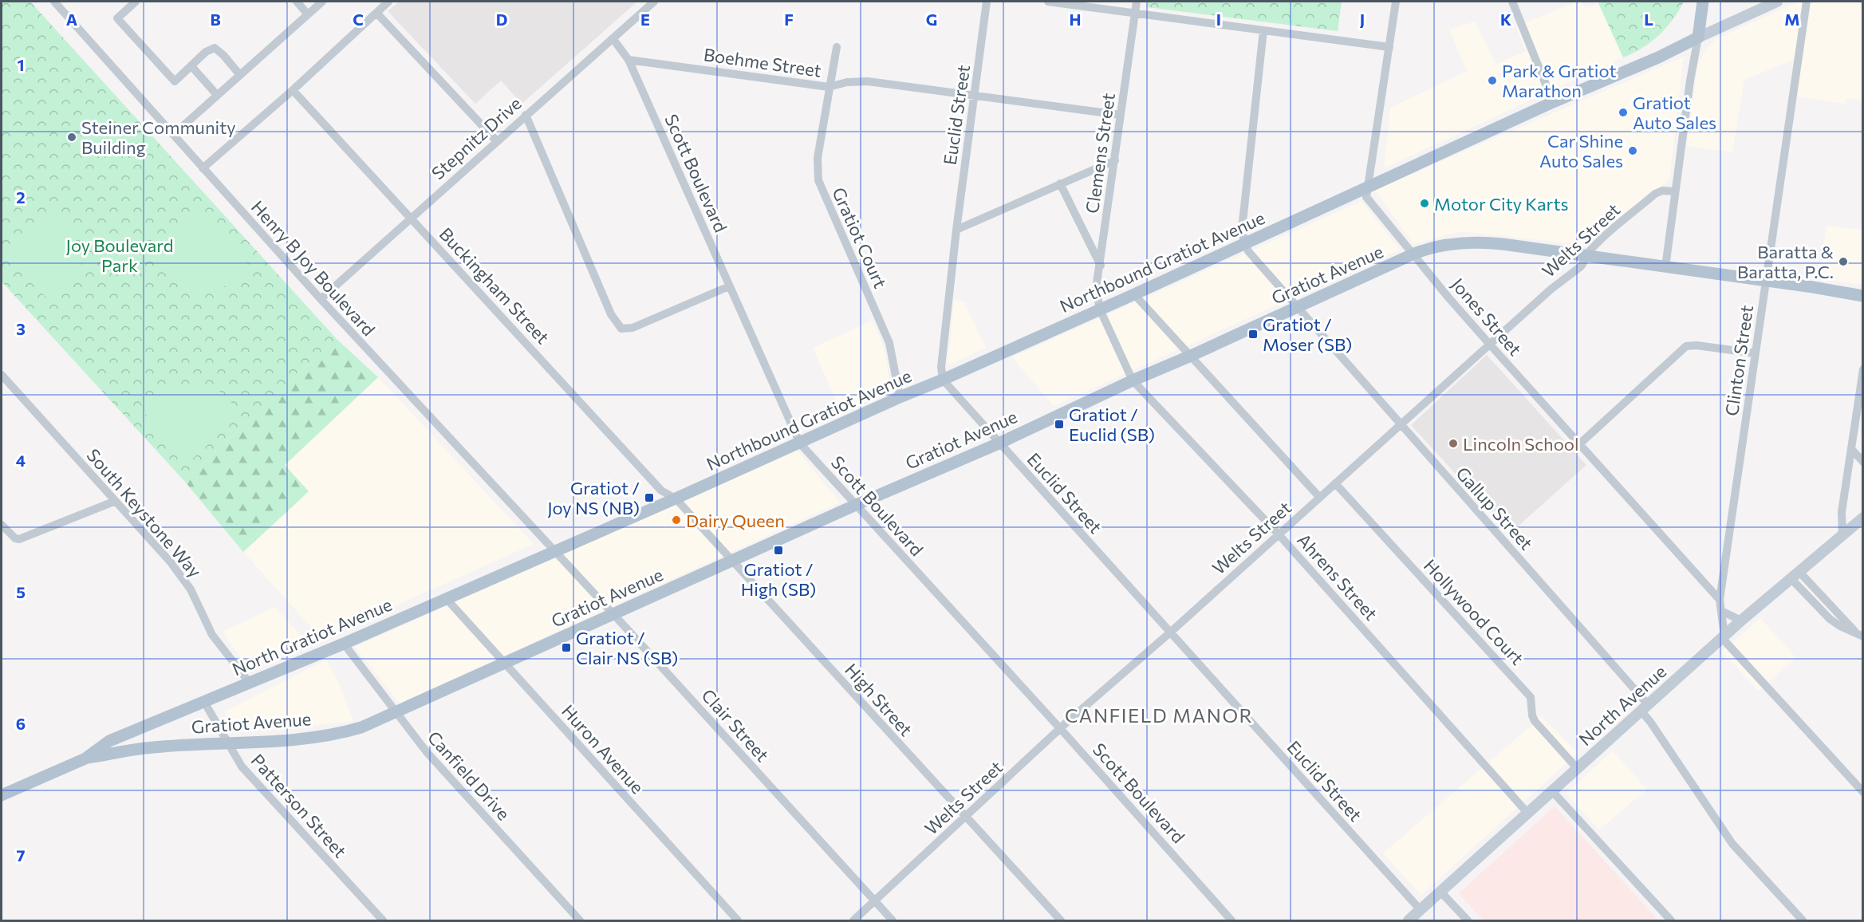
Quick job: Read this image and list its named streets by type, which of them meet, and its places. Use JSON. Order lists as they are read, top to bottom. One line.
{"streets":{"main road":["Northbound Gratiot Avenue","Gratiot Avenue","North Gratiot Avenue","North Avenue"],"street":["Boehme Street","Euclid Street","Stepnitz Drive","Clemens Street","Scott Boulevard","Gratiot Court","Welts Street","Henry B Joy Boulevard","Buckingham Street","Jones Street","Clinton Street","Gallup Street","South Keystone Way","Ahrens Street","Hollywood Court","High Street","Clair Street","Huron Avenue","Canfield Drive","Patterson Street"]},"crossings":[["Boehme Street","Euclid Street"],["Boehme Street","Clemens Street"],["Boehme Street","Scott Boulevard"],["Boehme Street","Gratiot Court"],["Euclid Street","Welts Street"],["Euclid Street","Northbound Gratiot Avenue"],["Euclid Street","Gratiot Avenue"],["Euclid Street","North Avenue"],["Stepnitz Drive","Scott Boulevard"],["Stepnitz Drive","Henry B Joy Boulevard"],["Stepnitz Drive","Buckingham Street"],["Clemens Street","Northbound Gratiot Avenue"],["Clemens Street","Ahrens Street"],["Scott Boulevard","Welts Street"],["Scott Boulevard","Northbound Gratiot Avenue"],["Scott Boulevard","Gratiot Avenue"],["Gratiot Court","Northbound Gratiot Avenue"],["Welts Street","Gratiot Avenue"],["Welts Street","Jones Street"],["Welts Street","Gallup Street"],["Welts Street","Ahrens Street"],["Welts Street","Hollywood Court"],["Welts Street","High Street"],["Welts Street","Clair Street"],["Northbound Gratiot Avenue","Buckingham Street"],["Northbound Gratiot Avenue","Jones Street"],["Northbound Gratiot Avenue","Gallup Street"],["Northbound Gratiot Avenue","Ahrens Street"],["Northbound Gratiot Avenue","North Gratiot Avenue"],["Northbound Gratiot Avenue","High Street"],["Henry B Joy Boulevard","North Gratiot Avenue"],["Henry B Joy Boulevard","Clair Street"],["Gratiot Avenue","Jones Street"],["Gratiot Avenue","Clinton Street"],["Gratiot Avenue","Gallup Street"],["Gratiot Avenue","Ahrens Street"],["Gratiot Avenue","North Gratiot Avenue"],["Gratiot Avenue","High Street"],["Gratiot Avenue","Clair Street"],["Gratiot Avenue","Huron Avenue"],["Gratiot Avenue","Canfield Drive"],["Gratiot Avenue","Patterson Street"],["Buckingham Street","High Street"],["Jones Street","Clinton Street"],["Clinton Street","North Avenue"],["Gallup Street","North Avenue"],["South Keystone Way","North Gratiot Avenue"],["Ahrens Street","North Avenue"],["Hollywood Court","North Avenue"],["North Gratiot Avenue","Clair Street"],["North Gratiot Avenue","Huron Avenue"],["North Gratiot Avenue","Canfield Drive"],["North Gratiot Avenue","Patterson Street"]],"districts":["CANFIELD MANOR"],"parks":["Joy Boulevard Park"],"places":{"other":["Park & Gratiot Marathon","Gratiot Auto Sales","Steiner Community Building","Car Shine Auto Sales","Motor City Karts","Baratta & Baratta, P.C.","Lincoln School","Dairy Queen"],"transit":["Gratiot / Moser (SB)","Gratiot / Euclid (SB)","Gratiot / Joy NS (NB)","Gratiot / High (SB)","Gratiot / Clair NS (SB)"]},"grid":{"columns":["A","B","C","D","E","F","G","H","I","J","K","L","M"],"rows":["1","2","3","4","5","6","7"]}}
